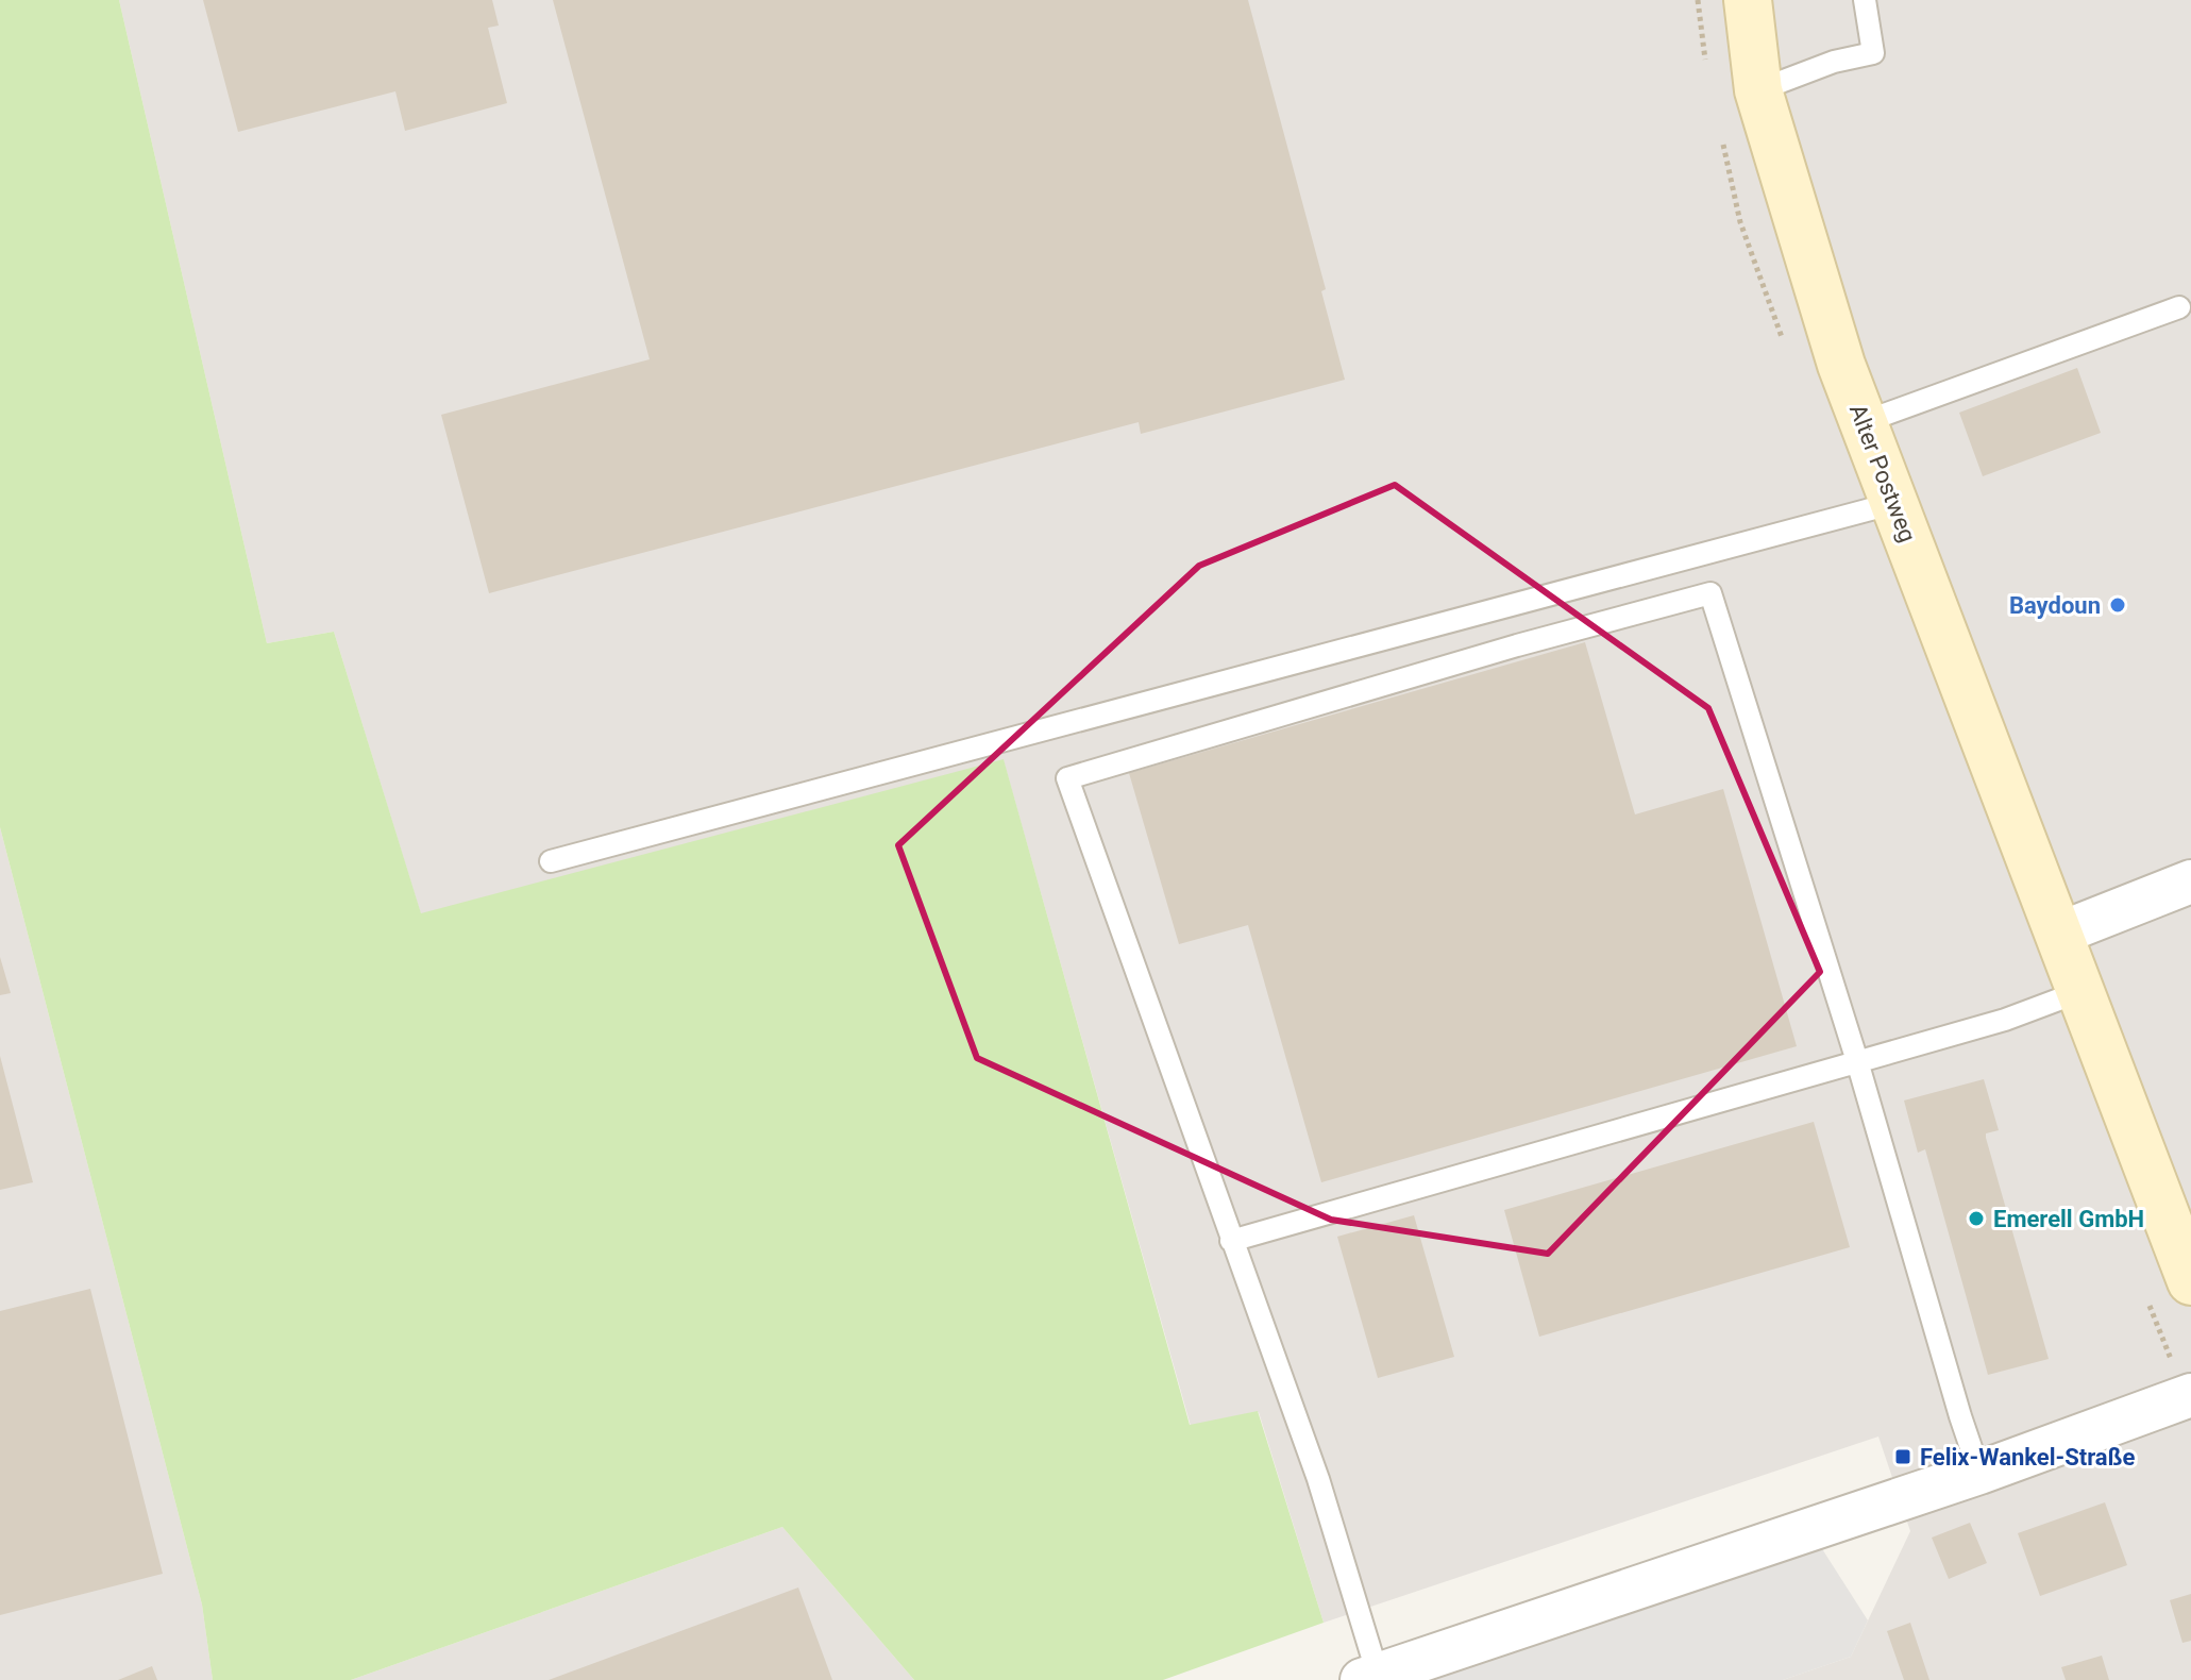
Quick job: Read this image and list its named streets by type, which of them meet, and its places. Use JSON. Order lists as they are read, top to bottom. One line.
{"streets":{"street":["Alter Postweg"]},"places":{"other":["Baydoun","Emerell GmbH"],"transit":["Felix-Wankel-Straße"]}}
